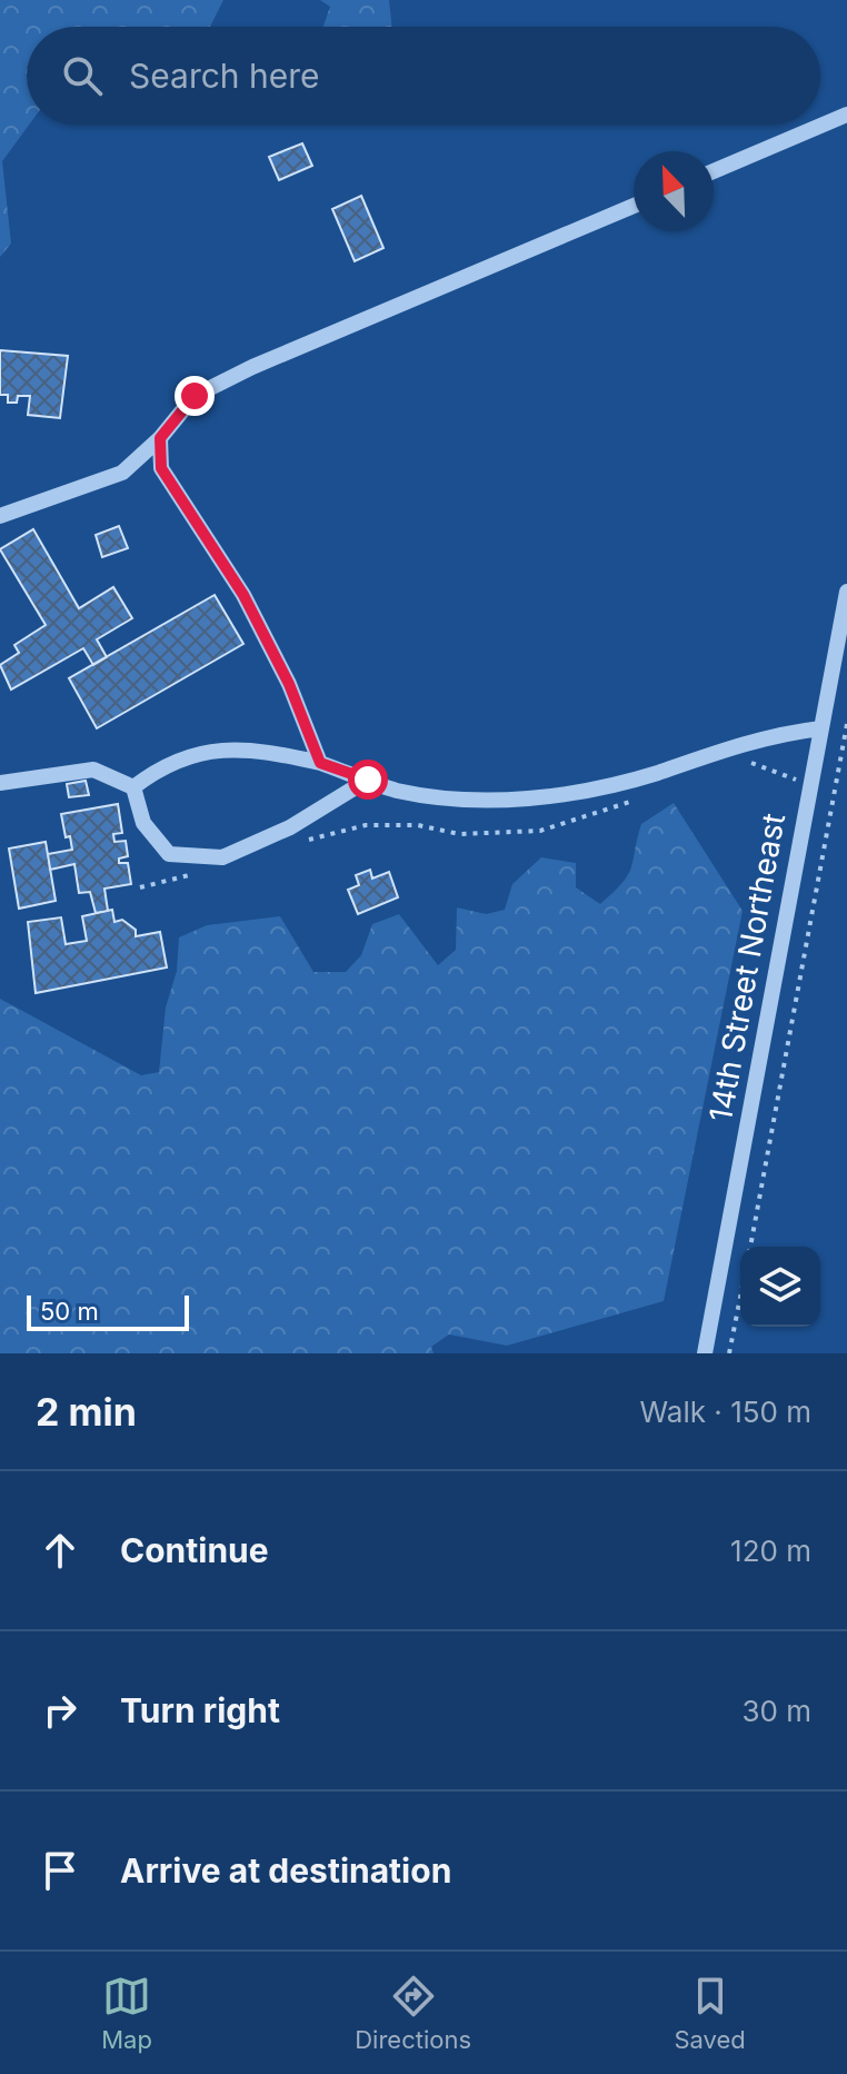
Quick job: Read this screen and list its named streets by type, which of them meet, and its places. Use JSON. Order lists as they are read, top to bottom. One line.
{"streets":{"street":["14th Street Northeast"]},"scale_bar":"50 m","north":"top left","page":{"search":"Search here","scale":"50 m","heading":["2 min","Walk · 150 m"],"list":[["Continue","120 m"],["Turn right","30 m"],"Arrive at destination"],"nav":["Map","Directions","Saved"]}}
